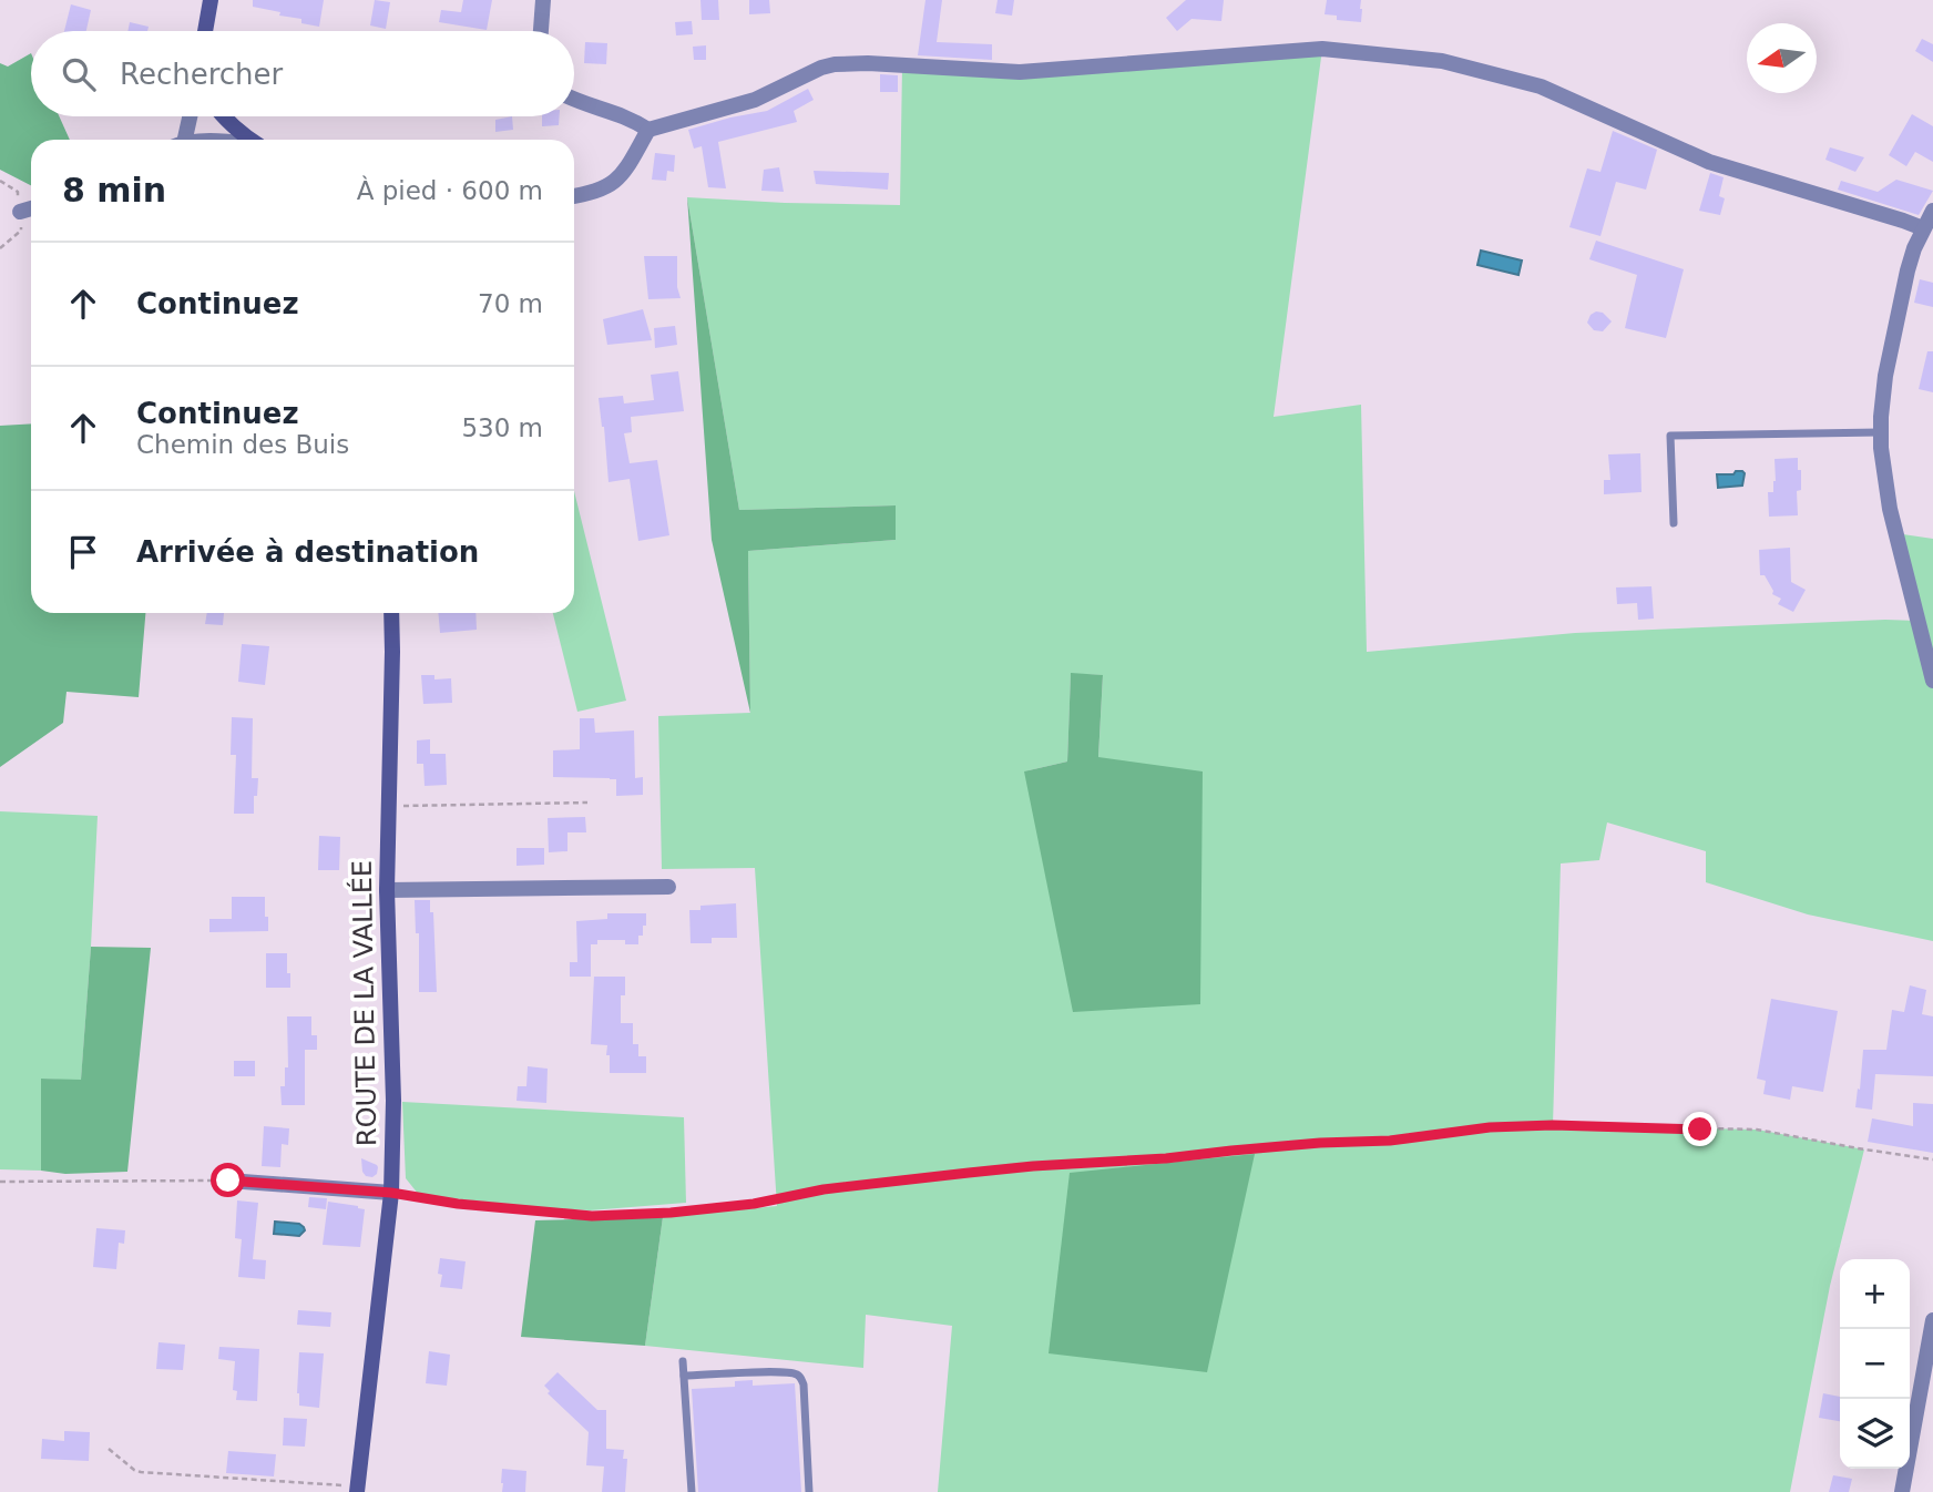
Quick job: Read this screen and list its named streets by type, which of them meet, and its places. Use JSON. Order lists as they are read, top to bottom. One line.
{"streets":{"street":["ROUTE DE LA VALLÉE"]},"north":"left","page":{"search":"Rechercher","heading":["8 min","À pied · 600 m"],"list":[["Continuez","70 m"],["Continuez","Chemin des Buis","530 m"],"Arrivée à destination"],"map_buttons":["+","−"]}}
